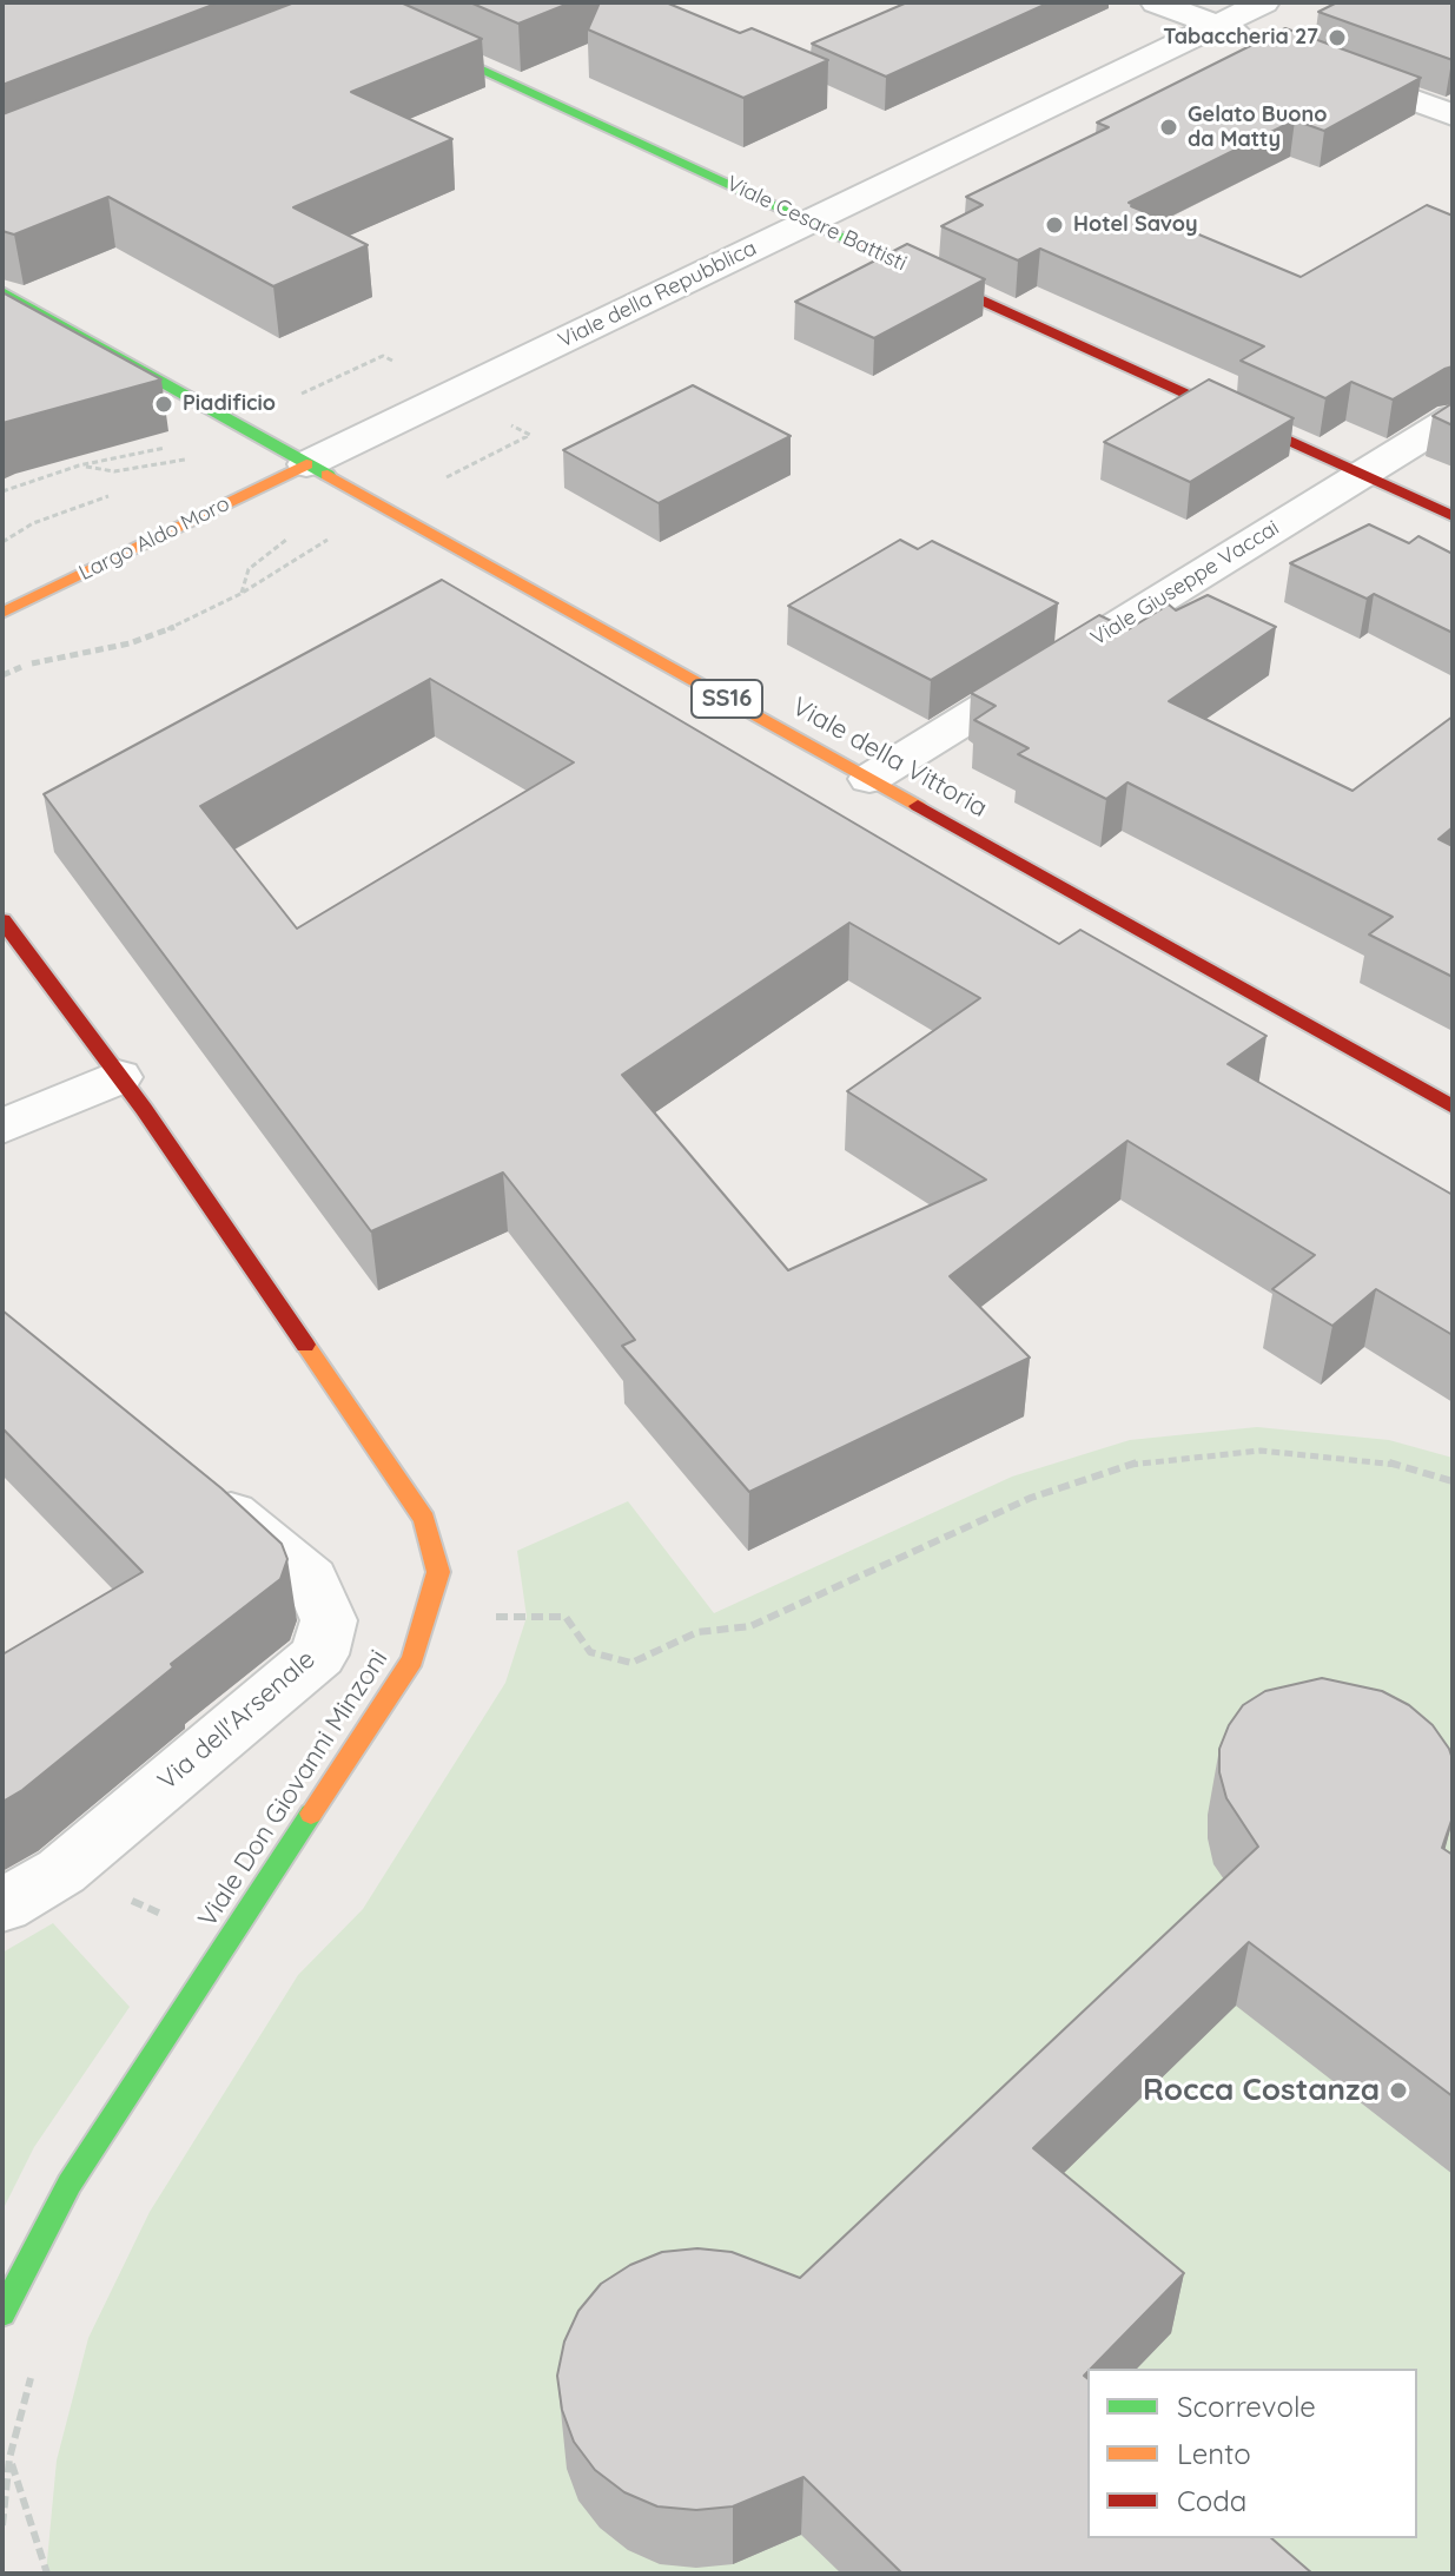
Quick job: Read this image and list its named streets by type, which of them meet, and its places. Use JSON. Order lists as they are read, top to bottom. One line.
{"streets":{"street":["Viale Cesare Battisti","Viale della Repubblica","Largo Aldo Moro","Viale Giuseppe Vaccai","SS16","Viale della Vittoria","Via dell'Arsenale","Viale Don Giovanni Minzoni"]},"crossings":[["Viale Cesare Battisti","Viale della Repubblica"],["Viale Cesare Battisti","Viale Giuseppe Vaccai"],["Viale della Repubblica","Largo Aldo Moro"],["Viale della Repubblica","Viale della Vittoria"],["Largo Aldo Moro","Viale della Vittoria"],["Viale Giuseppe Vaccai","Viale della Vittoria"]],"places":["Tabaccheria 27","Gelato Buono da Matty","Hotel Savoy","Piadificio","Rocca Costanza"],"legend":["Scorrevole","Lento","Coda"]}
